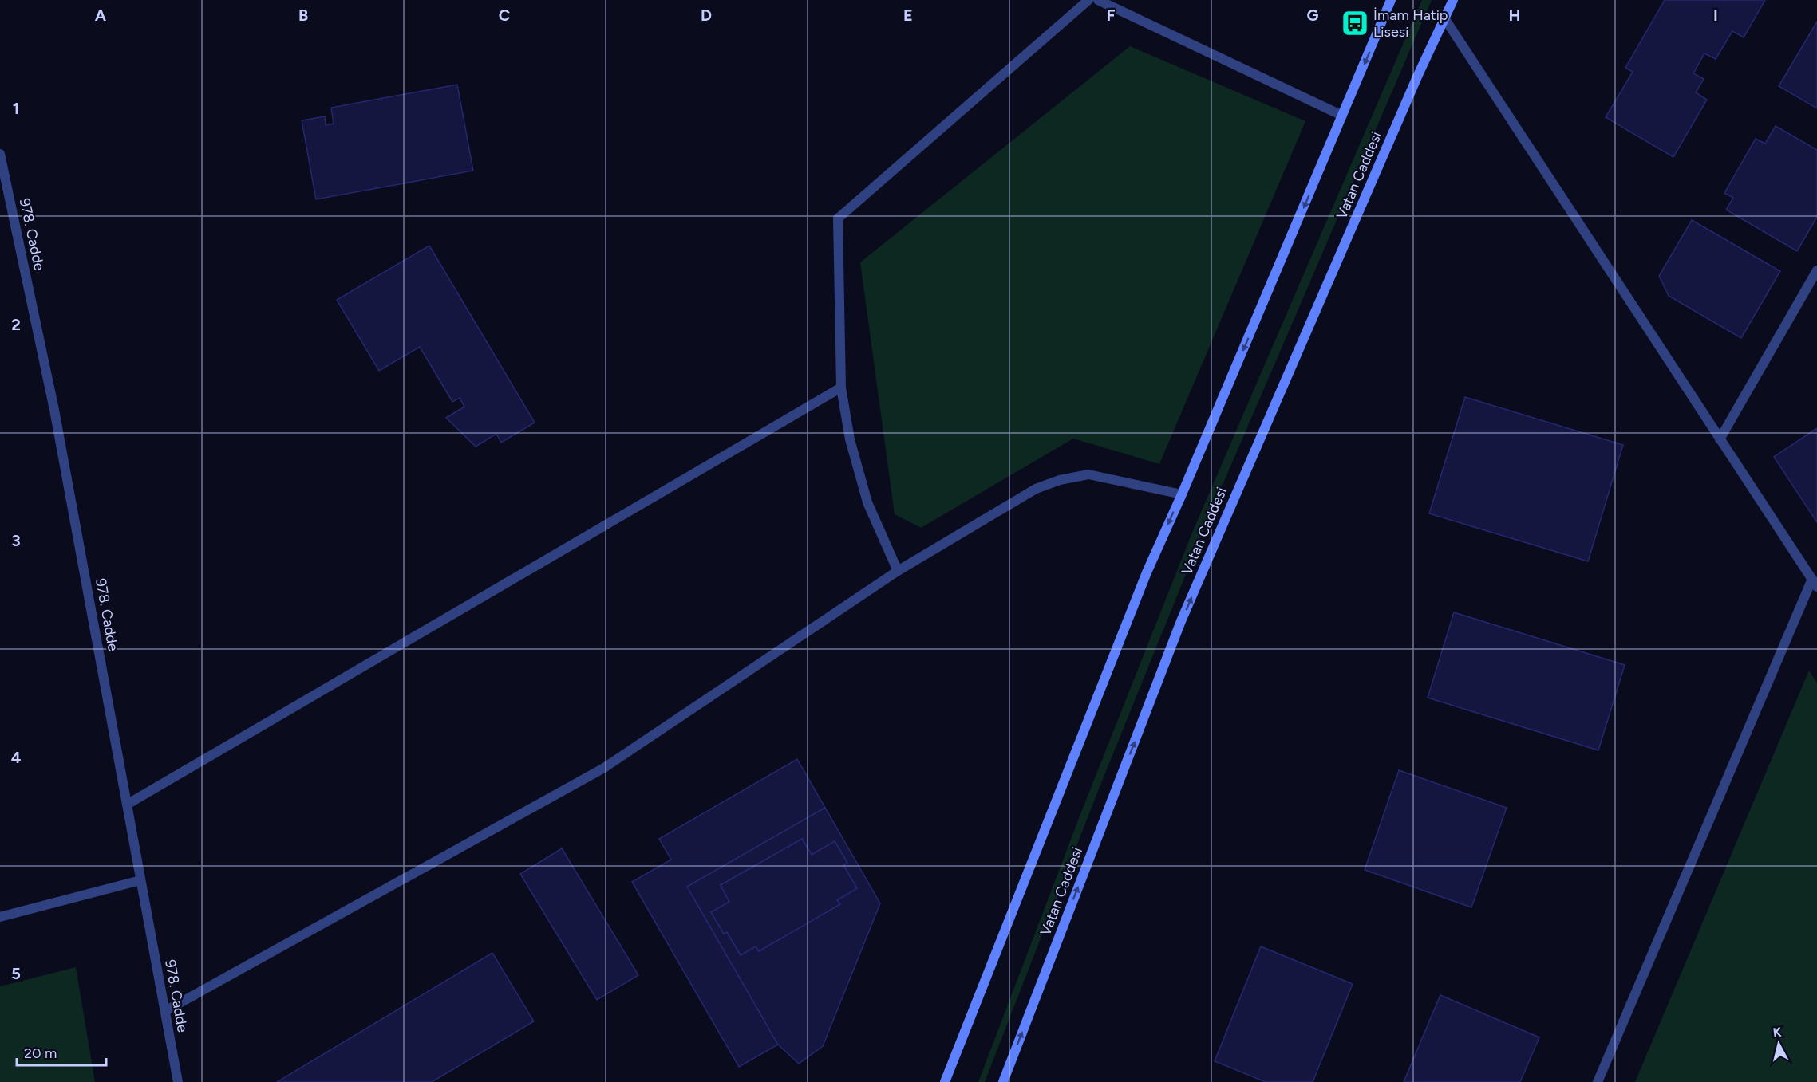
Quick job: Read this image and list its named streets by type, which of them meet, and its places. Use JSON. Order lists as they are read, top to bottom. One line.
{"streets":{"main road":["Vatan Caddesi"],"street":["978. Cadde"]},"places":{"bus stop":["İmam Hatip Lisesi"]},"scale_bar":"20 m","north":"top","grid":{"columns":["A","B","C","D","E","F","G","H","I"],"rows":["1","2","3","4","5"]}}
